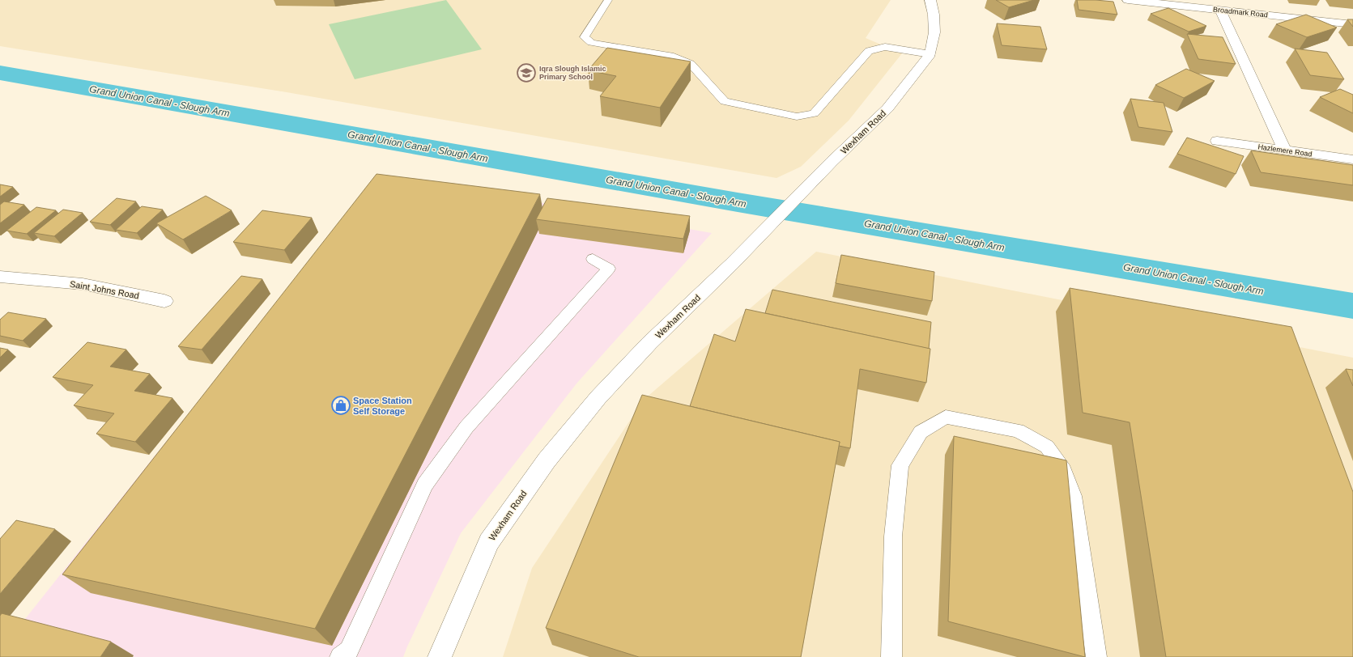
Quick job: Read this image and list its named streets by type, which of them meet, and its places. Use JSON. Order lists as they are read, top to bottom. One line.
{"streets":{"street":["Broadmark Road","Wexham Road","Hazlemere Road","Saint Johns Road"]},"water":["Grand Union Canal - Slough Arm"],"places":{"school or university":["Iqra Slough Islamic Primary School"],"shop":["Space Station Self Storage"]}}
